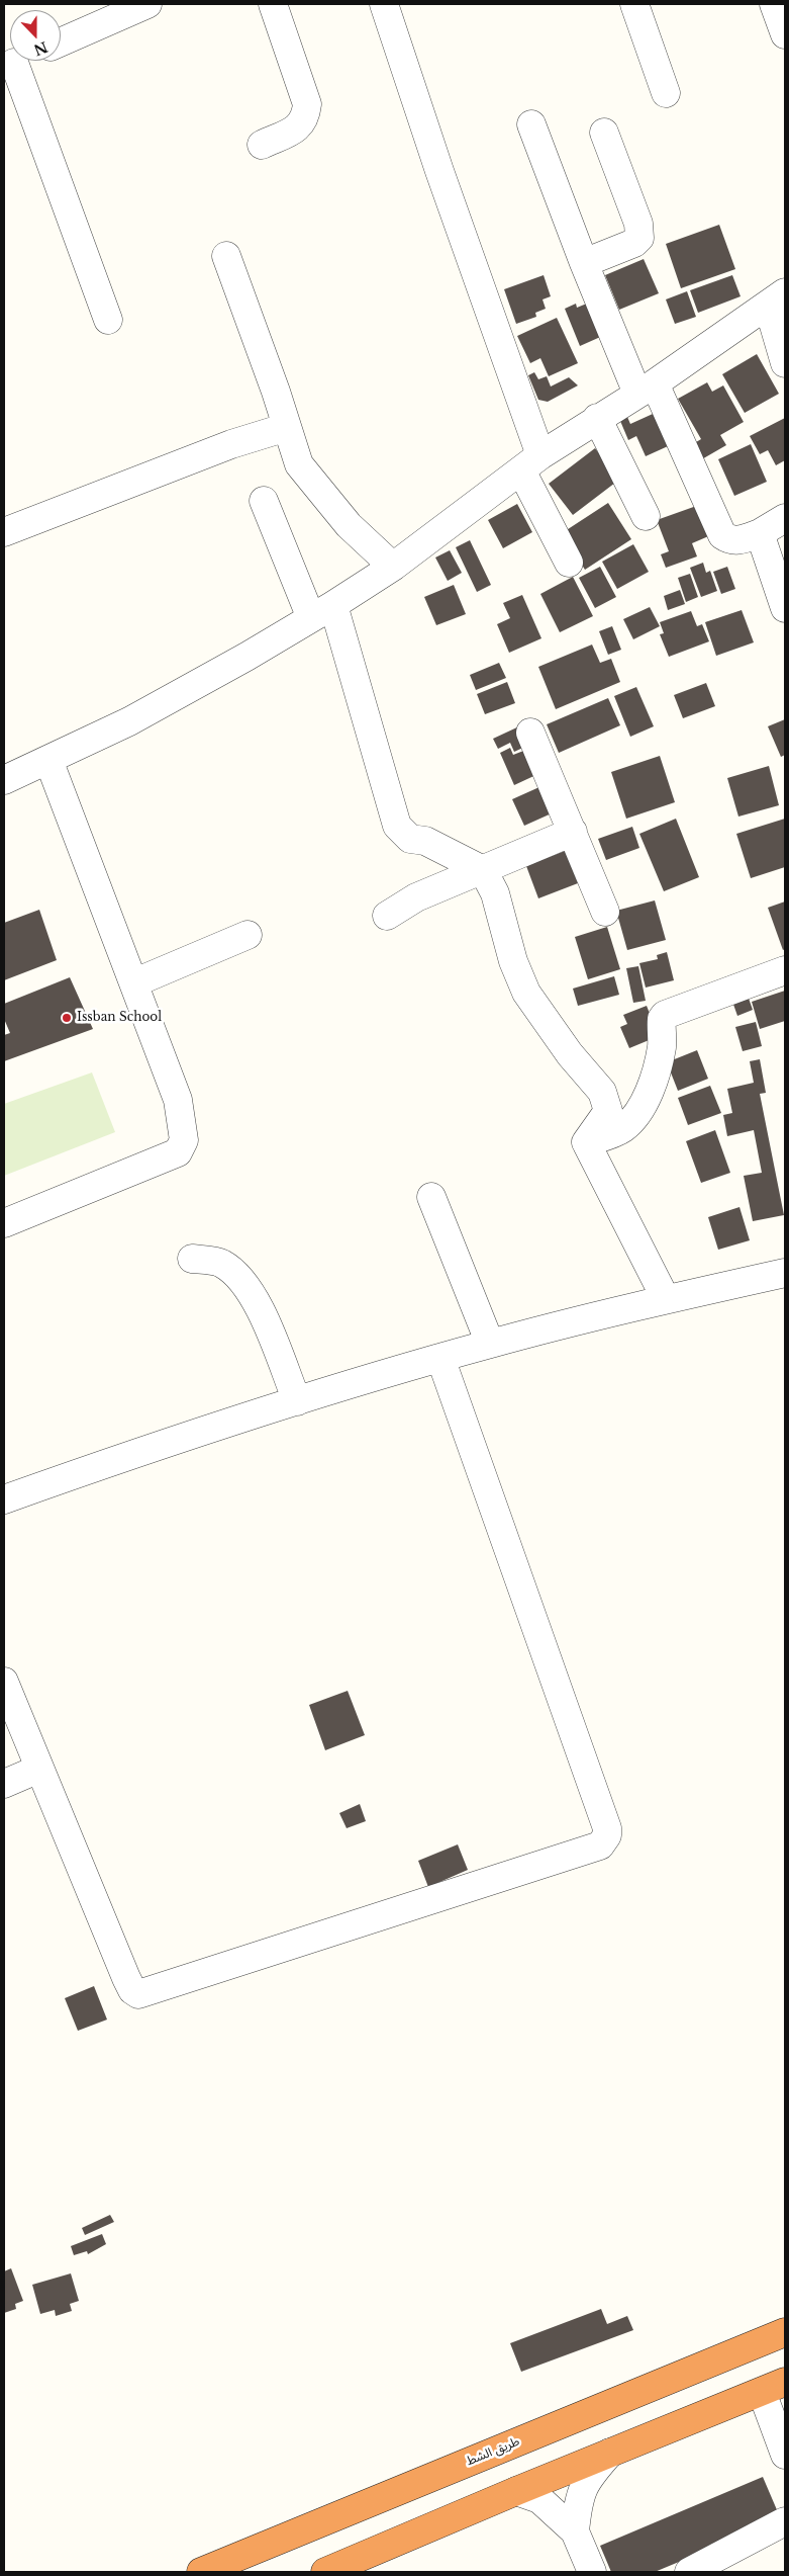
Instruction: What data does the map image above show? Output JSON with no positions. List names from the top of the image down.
{
  "streets": {
    "highway": ["طريق الشط"]
  },
  "places": ["Issban School"],
  "north": "bottom"
}
